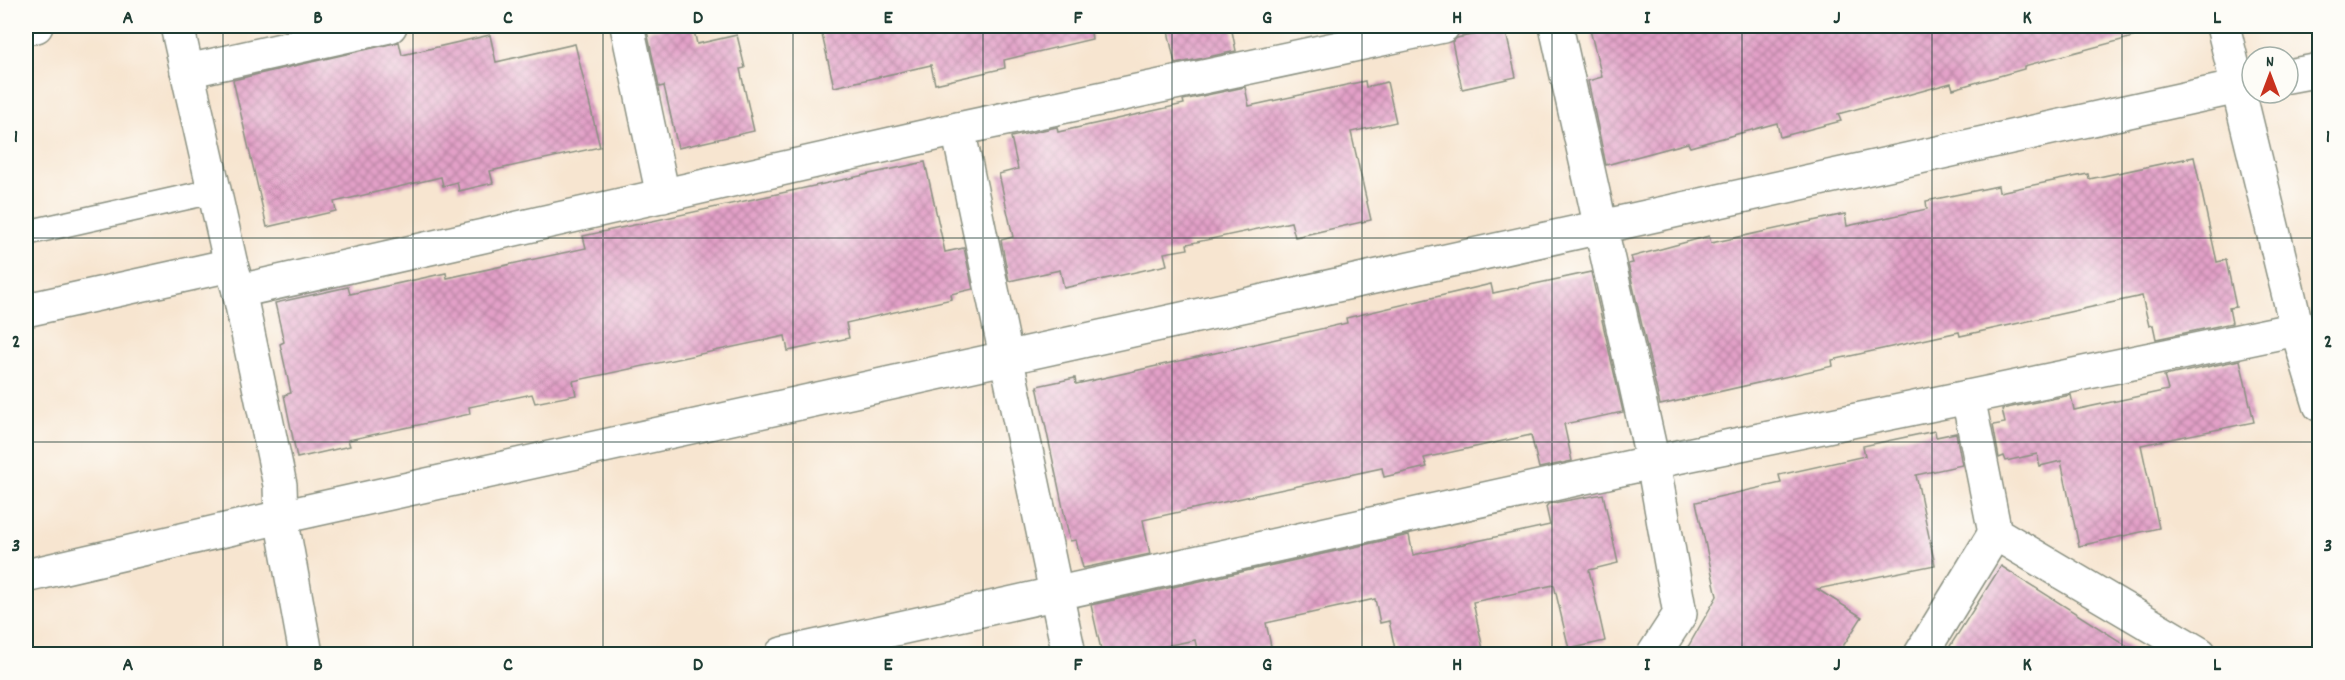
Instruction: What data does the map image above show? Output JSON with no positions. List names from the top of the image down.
{
  "north": "top",
  "grid": {
    "columns": [
      "A",
      "B",
      "C",
      "D",
      "E",
      "F",
      "G",
      "H",
      "I",
      "J",
      "K",
      "L"
    ],
    "rows": ["1", "2", "3"]
  }
}
